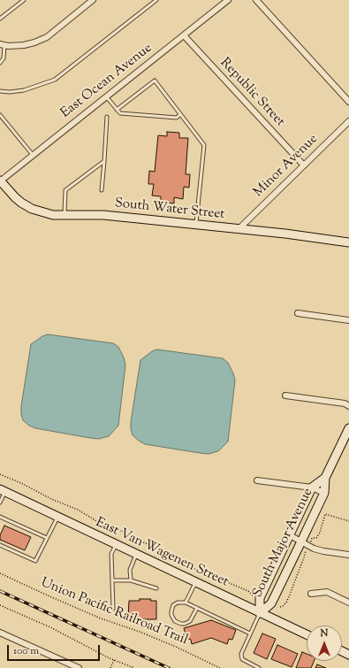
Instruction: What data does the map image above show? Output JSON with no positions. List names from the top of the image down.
{
  "streets": {
    "main road": ["South Water Street", "South Major Avenue", "East Van Wagenen Street"],
    "street": ["East Ocean Avenue", "Republic Street", "Minor Avenue"],
    "path": ["Union Pacific Railroad Trail"]
  },
  "crossings": [
    ["East Ocean Avenue", "Republic Street"],
    ["East Ocean Avenue", "South Water Street"],
    ["Republic Street", "Minor Avenue"],
    ["Minor Avenue", "South Water Street"],
    ["South Major Avenue", "East Van Wagenen Street"]
  ],
  "scale_bar": "100 m",
  "north": "top"
}
